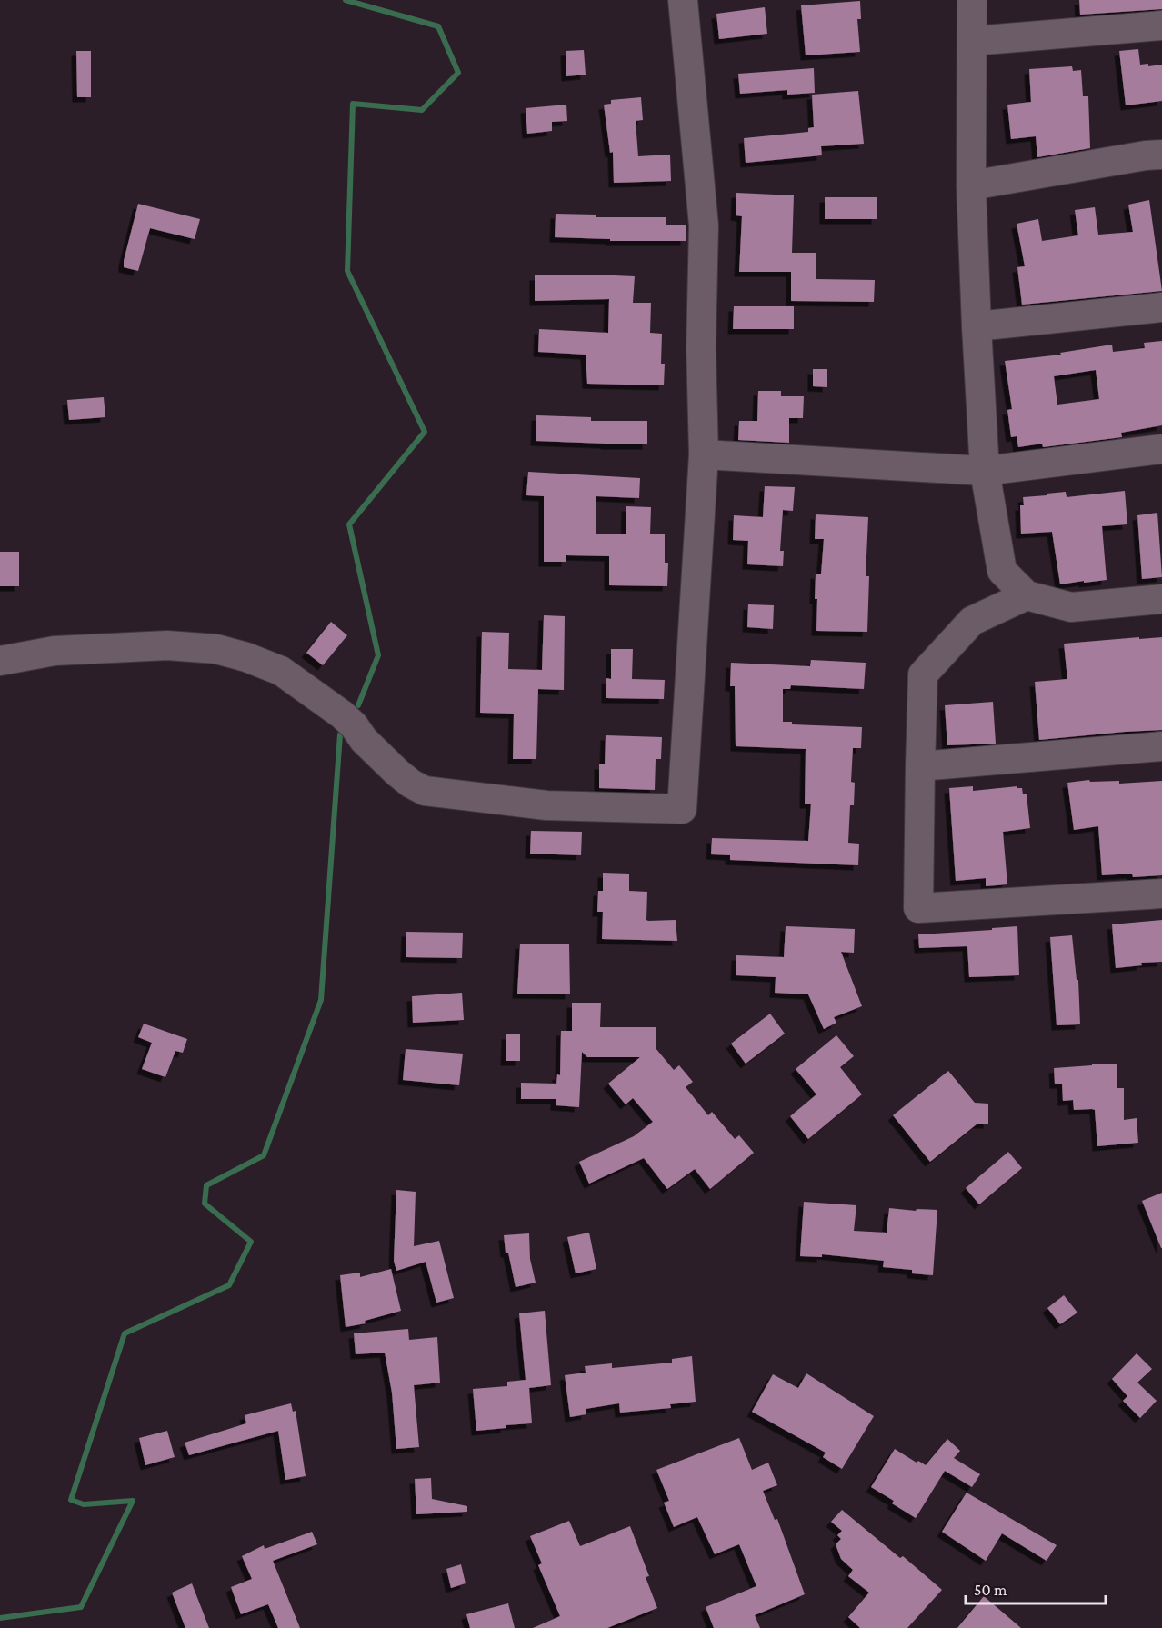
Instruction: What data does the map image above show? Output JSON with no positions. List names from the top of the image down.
{
  "scale_bar": "50 m"
}
